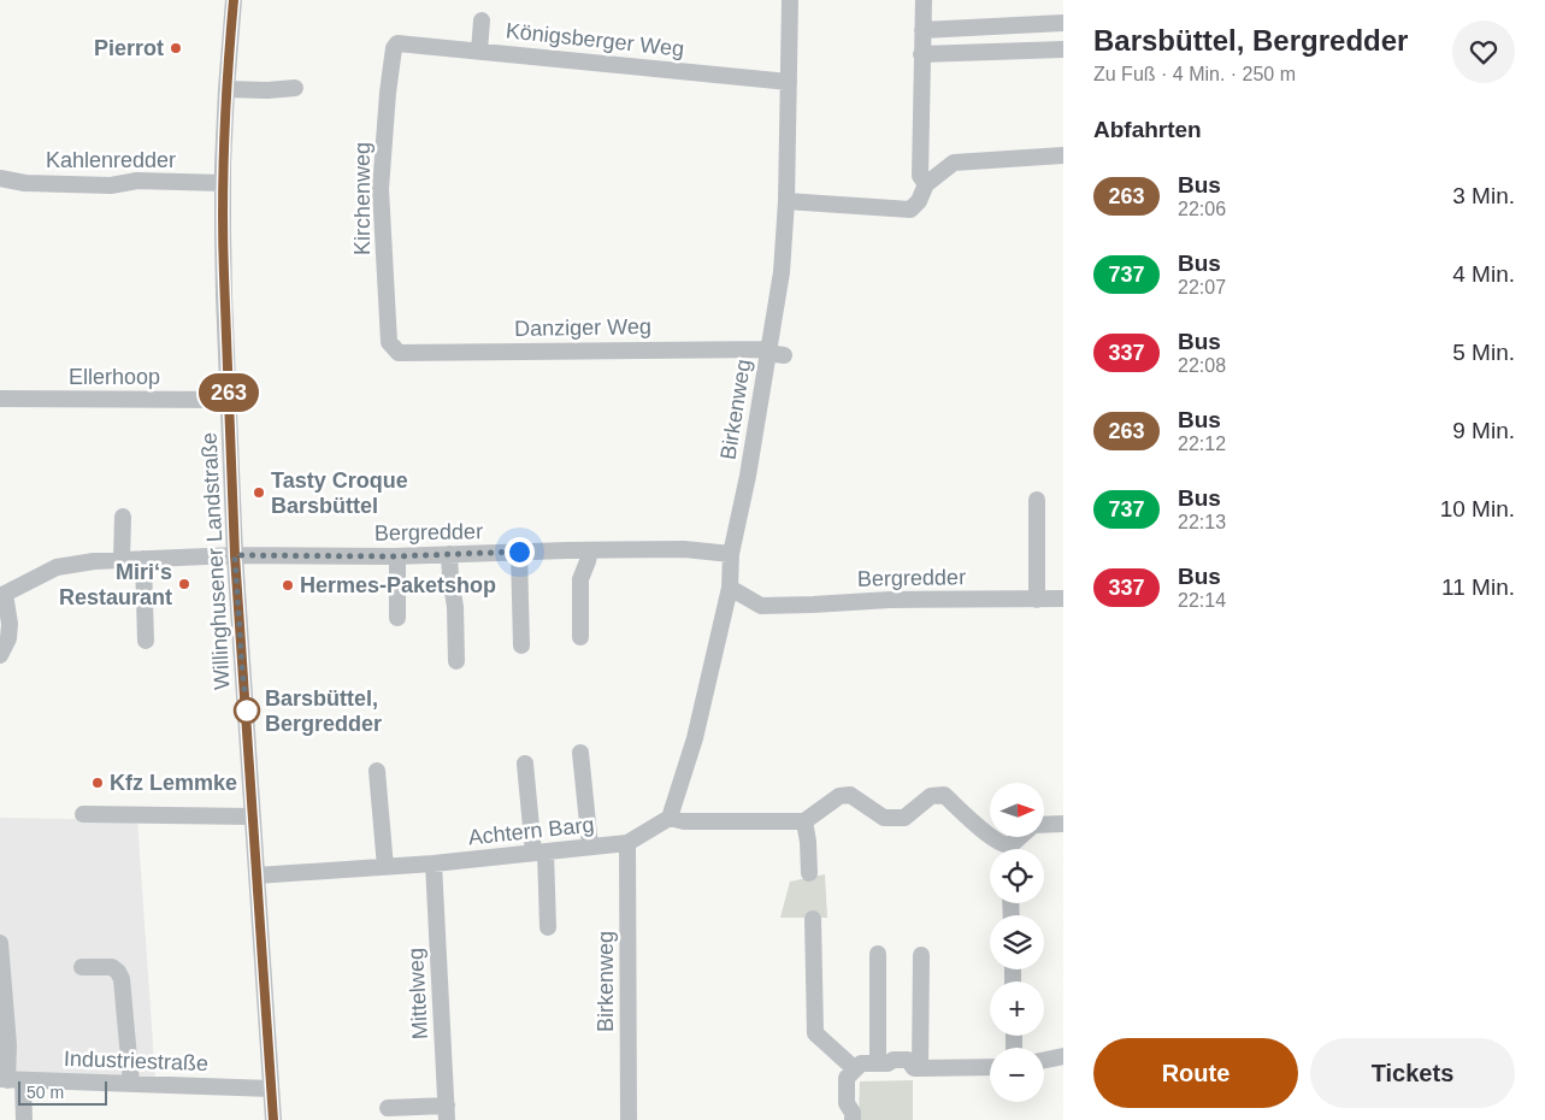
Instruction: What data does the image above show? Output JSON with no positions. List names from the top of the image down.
{
  "streets": {
    "street": [
      "Königsberger Weg",
      "Kahlenredder",
      "Kirchenweg",
      "Danziger Weg",
      "Ellerhoop",
      "Birkenweg",
      "Bergredder",
      "Willinghusener Landstraße",
      "Achtern Barg",
      "Mittelweg",
      "Industriestraße"
    ]
  },
  "crossings": [
    ["Königsberger Weg", "Kirchenweg"],
    ["Königsberger Weg", "Birkenweg"],
    ["Kahlenredder", "Willinghusener Landstraße"],
    ["Kirchenweg", "Danziger Weg"],
    ["Danziger Weg", "Birkenweg"],
    ["Ellerhoop", "Willinghusener Landstraße"],
    ["Birkenweg", "Bergredder"],
    ["Birkenweg", "Achtern Barg"],
    ["Bergredder", "Willinghusener Landstraße"],
    ["Willinghusener Landstraße", "Achtern Barg"],
    ["Willinghusener Landstraße", "Industriestraße"],
    ["Achtern Barg", "Mittelweg"]
  ],
  "places": [
    "Pierrot",
    "Tasty Croque Barsbüttel",
    "Miri‘s Restaurant",
    "Hermes-Paketshop",
    "Barsbüttel, Bergredder",
    "Kfz Lemmke"
  ],
  "lines": ["bus line 263"],
  "scale_bar": "50 m",
  "north": "right",
  "page": {
    "on_map": "263",
    "heading": [
      ["Barsbüttel, Bergredder", "Zu Fuß · 4 Min. · 250 m"],
      "Abfahrten"
    ],
    "list": [
      {
        "mark": "263",
        "name": "Bus",
        "note": "22:06",
        "value": "3 Min."
      },
      {
        "mark": "737",
        "name": "Bus",
        "note": "22:07",
        "value": "4 Min."
      },
      {
        "mark": "337",
        "name": "Bus",
        "note": "22:08",
        "value": "5 Min."
      },
      {
        "mark": "263",
        "name": "Bus",
        "note": "22:12",
        "value": "9 Min."
      },
      {
        "mark": "737",
        "name": "Bus",
        "note": "22:13",
        "value": "10 Min."
      },
      {
        "mark": "337",
        "name": "Bus",
        "note": "22:14",
        "value": "11 Min."
      }
    ],
    "map_buttons": ["+", "−"],
    "buttons": ["Route", "Tickets"],
    "scale": "50 m"
  }
}
